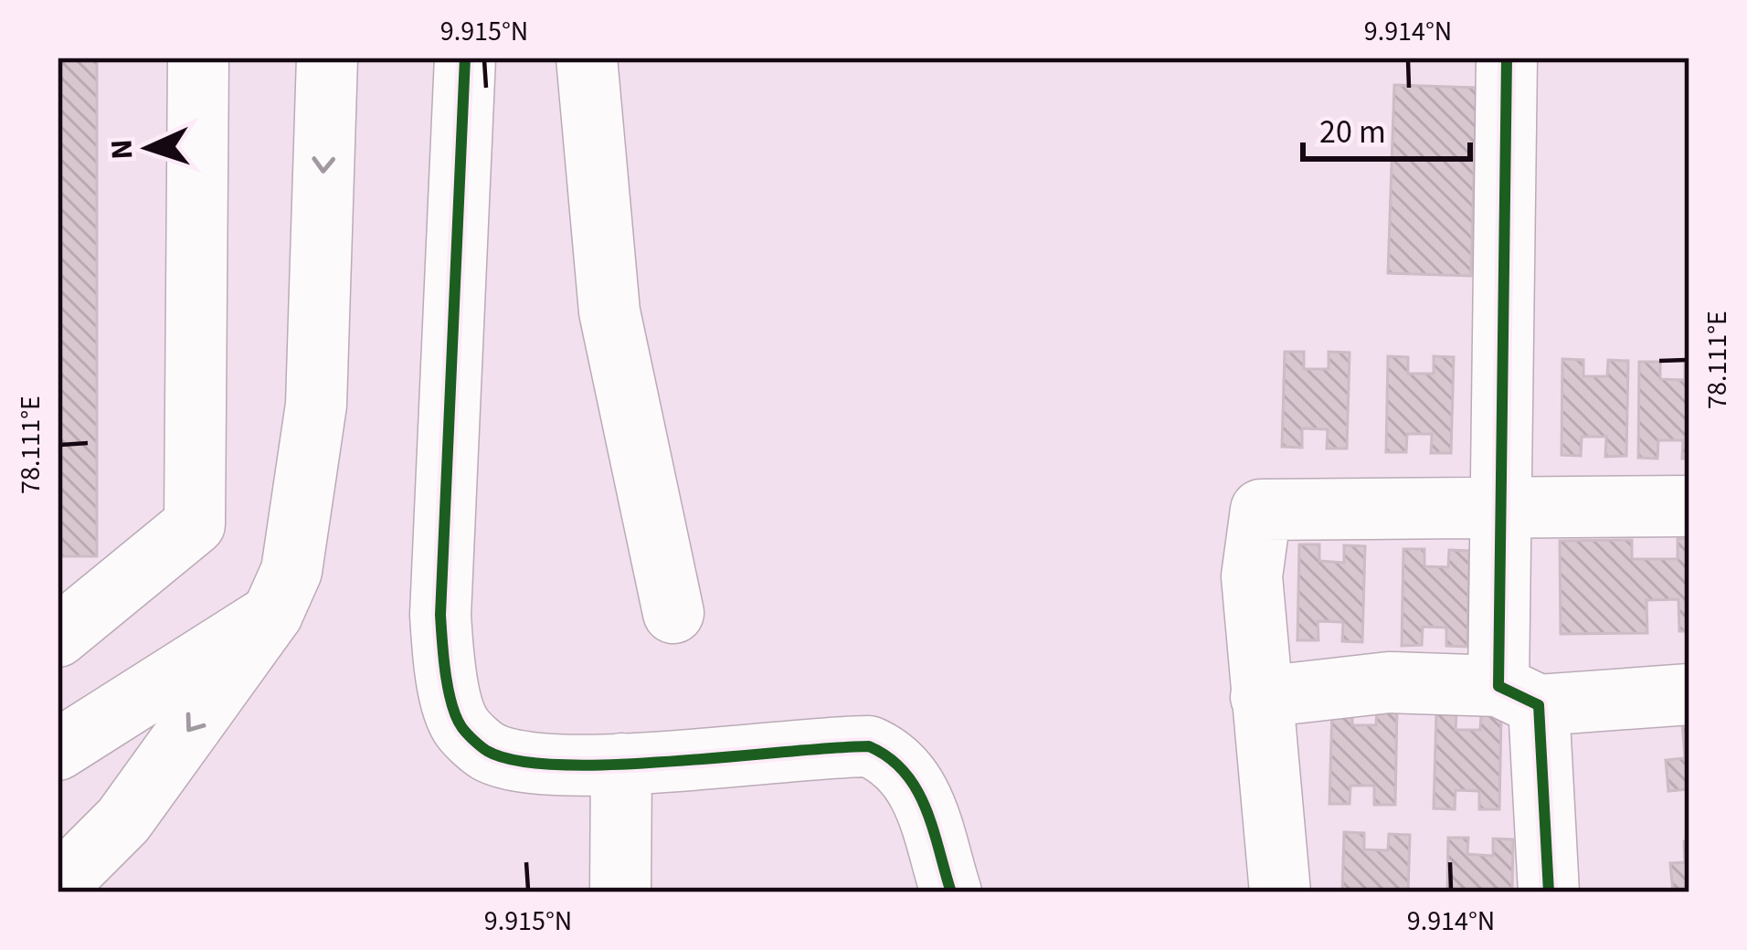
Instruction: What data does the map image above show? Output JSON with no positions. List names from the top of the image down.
{
  "scale_bar": "20 m",
  "north": "left",
  "coordinates": ["9.915°N", "9.914°N", "78.111°E"]
}
